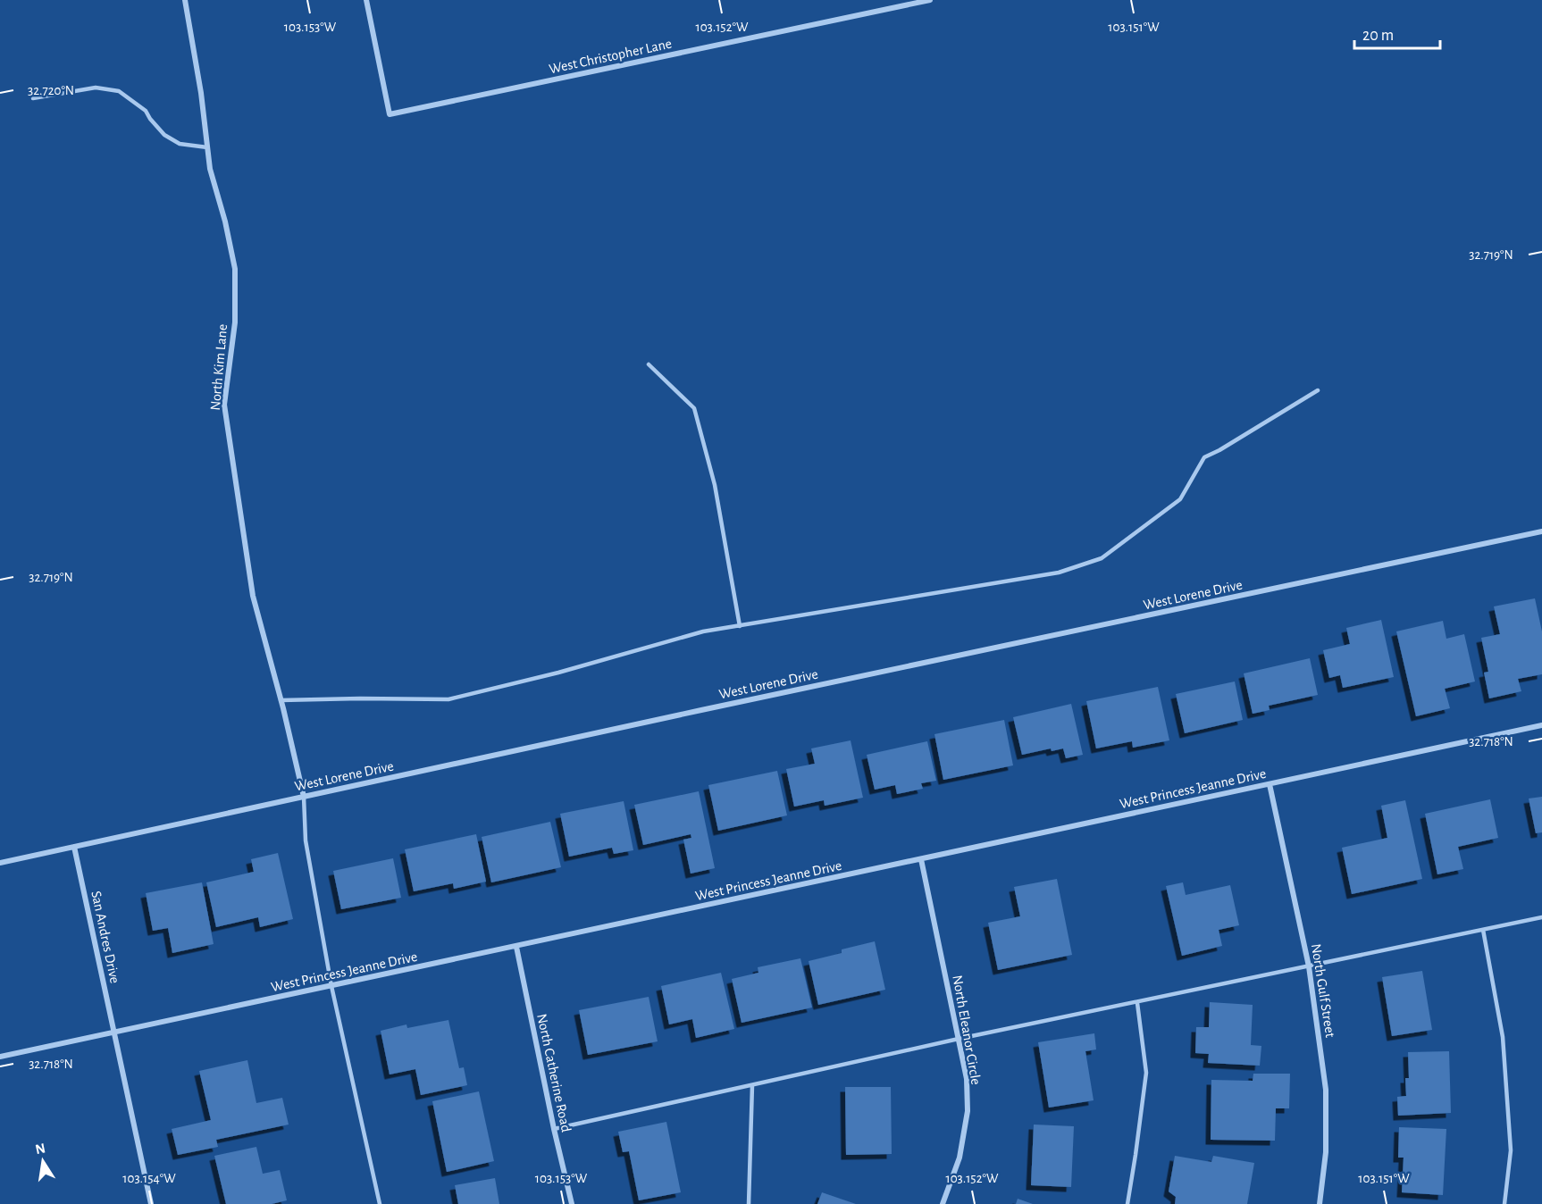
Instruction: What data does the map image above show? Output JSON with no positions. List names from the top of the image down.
{
  "streets": {
    "street": [
      "West Christopher Lane",
      "North Kim Lane",
      "West Lorene Drive",
      "West Princess Jeanne Drive",
      "San Andres Drive",
      "North Gulf Street",
      "North Eleanor Circle",
      "North Catherine Road"
    ]
  },
  "crossings": [
    ["North Kim Lane", "West Lorene Drive"],
    ["West Lorene Drive", "San Andres Drive"],
    ["West Princess Jeanne Drive", "San Andres Drive"],
    ["West Princess Jeanne Drive", "North Gulf Street"],
    ["West Princess Jeanne Drive", "North Eleanor Circle"],
    ["West Princess Jeanne Drive", "North Catherine Road"]
  ],
  "scale_bar": "20 m",
  "north": "top",
  "coordinates": [
    "103.153°W",
    "103.152°W",
    "103.151°W",
    "32.720°N",
    "32.719°N",
    "32.718°N",
    "103.154°W"
  ]
}
